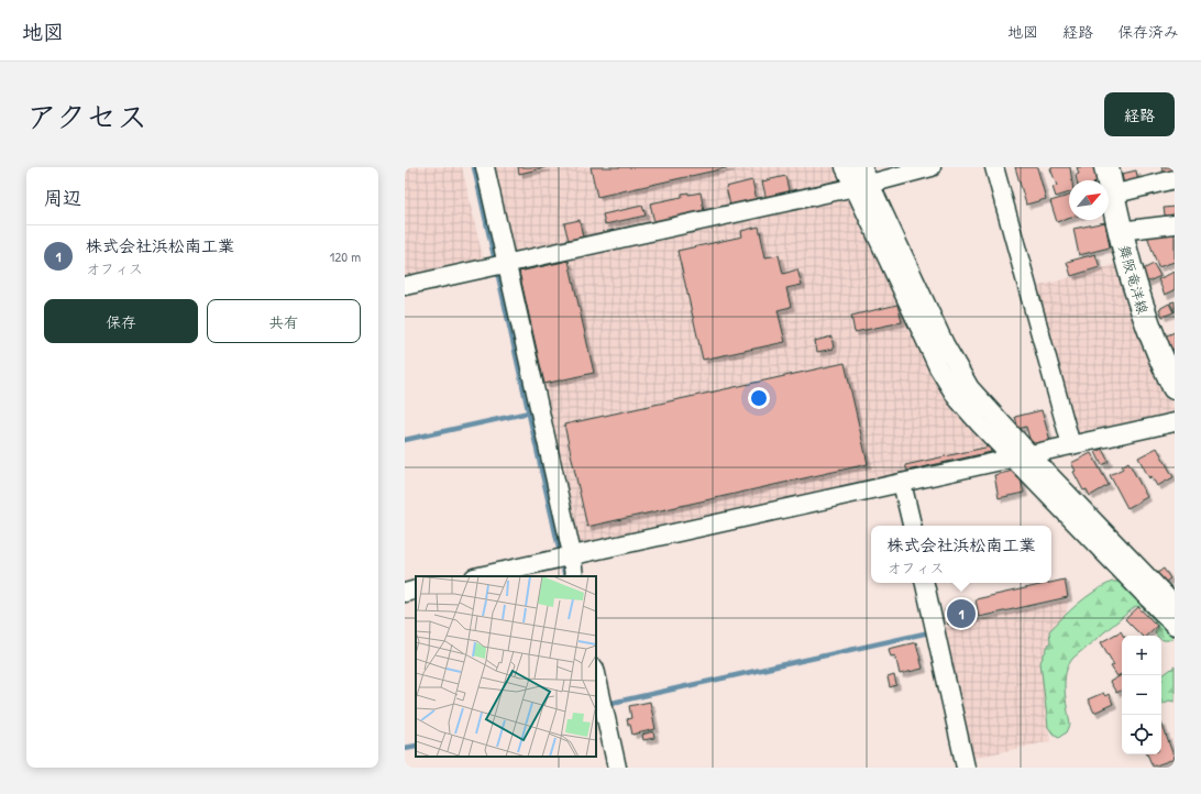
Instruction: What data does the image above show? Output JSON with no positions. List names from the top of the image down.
{
  "streets": {
    "main road": ["舞阪竜洋線"]
  },
  "north": "top right",
  "page": {
    "header": "地図",
    "nav": ["地図", "経路", "保存済み"],
    "title": "アクセス",
    "buttons": [
      "経路",
      ["保存", "共有"]
    ],
    "heading": "周辺",
    "list": [
      {
        "mark": "1",
        "name": "株式会社浜松南工業",
        "note": "オフィス",
        "value": "120 m"
      }
    ],
    "popup": ["株式会社浜松南工業", "オフィス"],
    "pins": "1",
    "map_buttons": ["+", "−"]
  }
}
